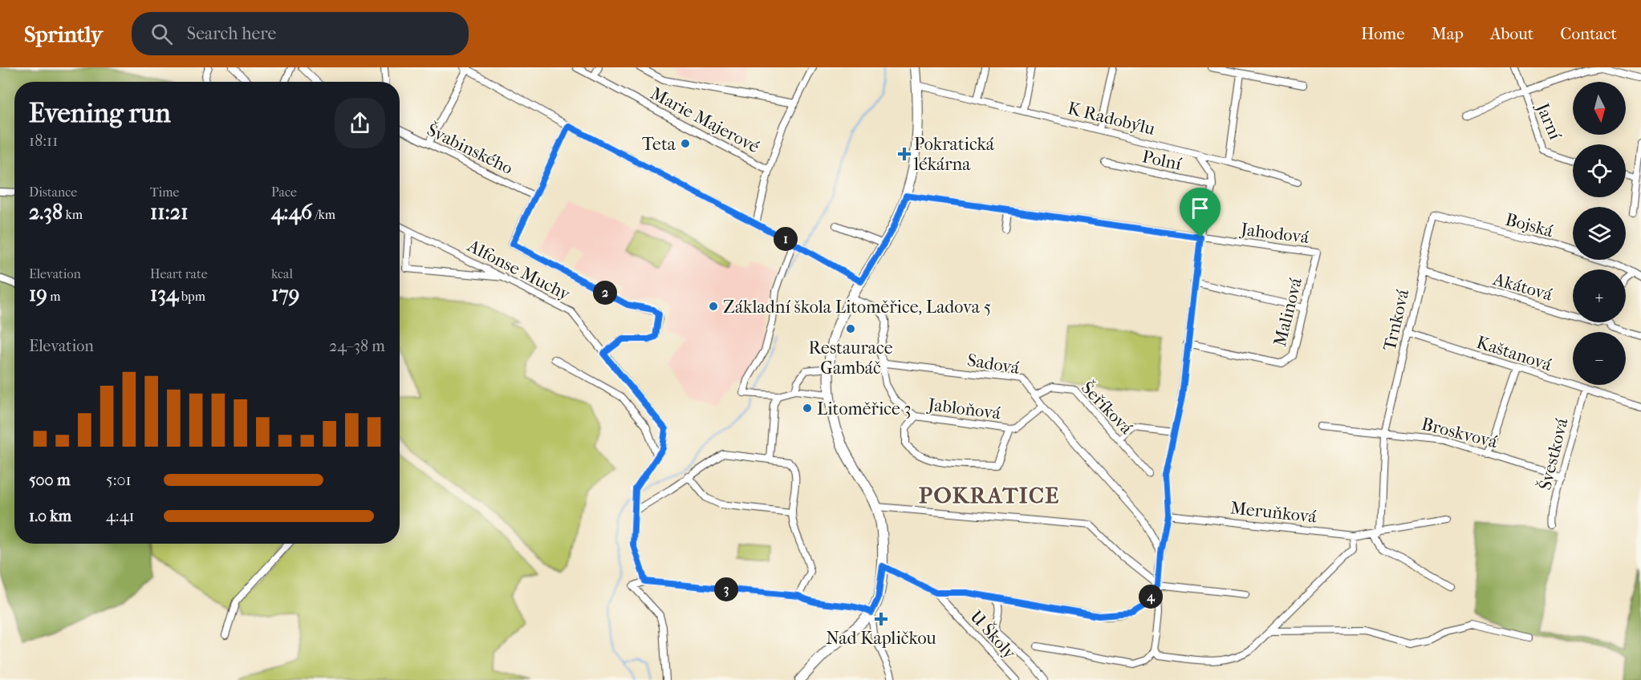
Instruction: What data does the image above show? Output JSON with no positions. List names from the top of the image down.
{
  "streets": {
    "street": [
      "K Radobýlu",
      "Marie Majerové",
      "Jarní",
      "Švabinského",
      "Polní",
      "Bojská",
      "Jahodová",
      "Alfonse Muchy",
      "Akátová",
      "Malinová",
      "Trnková",
      "Kaštanová",
      "Sadová",
      "Šeříková",
      "Jabloňová",
      "Broskvová",
      "Švestková",
      "Meruňková",
      "U Školy"
    ]
  },
  "crossings": [
    ["Bojská", "Trnková"],
    ["Jahodová", "Malinová"],
    ["Akátová", "Trnková"],
    ["Trnková", "Kaštanová"],
    ["Trnková", "Broskvová"],
    ["Trnková", "Meruňková"],
    ["Kaštanová", "Švestková"],
    ["Sadová", "Šeříková"],
    ["Sadová", "Jabloňová"],
    ["Broskvová", "Švestková"]
  ],
  "districts": ["POKRATICE"],
  "places": {
    "other": [
      "Teta",
      "Základní škola Litoměřice, Ladova 5",
      "Restaurace Gambáč",
      "Litoměřice 3"
    ],
    "health": ["Pokratická lékárna", "Nad Kapličkou"]
  },
  "north": "bottom",
  "page": {
    "header": "Sprintly",
    "search": "Search here",
    "nav": [
      "Home",
      "Map",
      "About",
      "Contact"
    ],
    "map_buttons": ["+", "−"],
    "heading": ["Evening run", "18:11"],
    "stats": [
      ["Distance", "2.38 km"],
      ["Time", "11:21"],
      ["Pace", "4:46 /km"],
      ["Elevation", "19 m"],
      ["Heart rate", "134 bpm"],
      ["kcal", "179"]
    ],
    "pins": [
      "1",
      "2",
      "3",
      "4"
    ],
    "chart": ["Elevation", "24–38 m"],
    "list": [
      {
        "name": "500 m",
        "note": "5:01"
      },
      {
        "name": "1.0 km",
        "note": "4:41"
      }
    ]
  }
}
